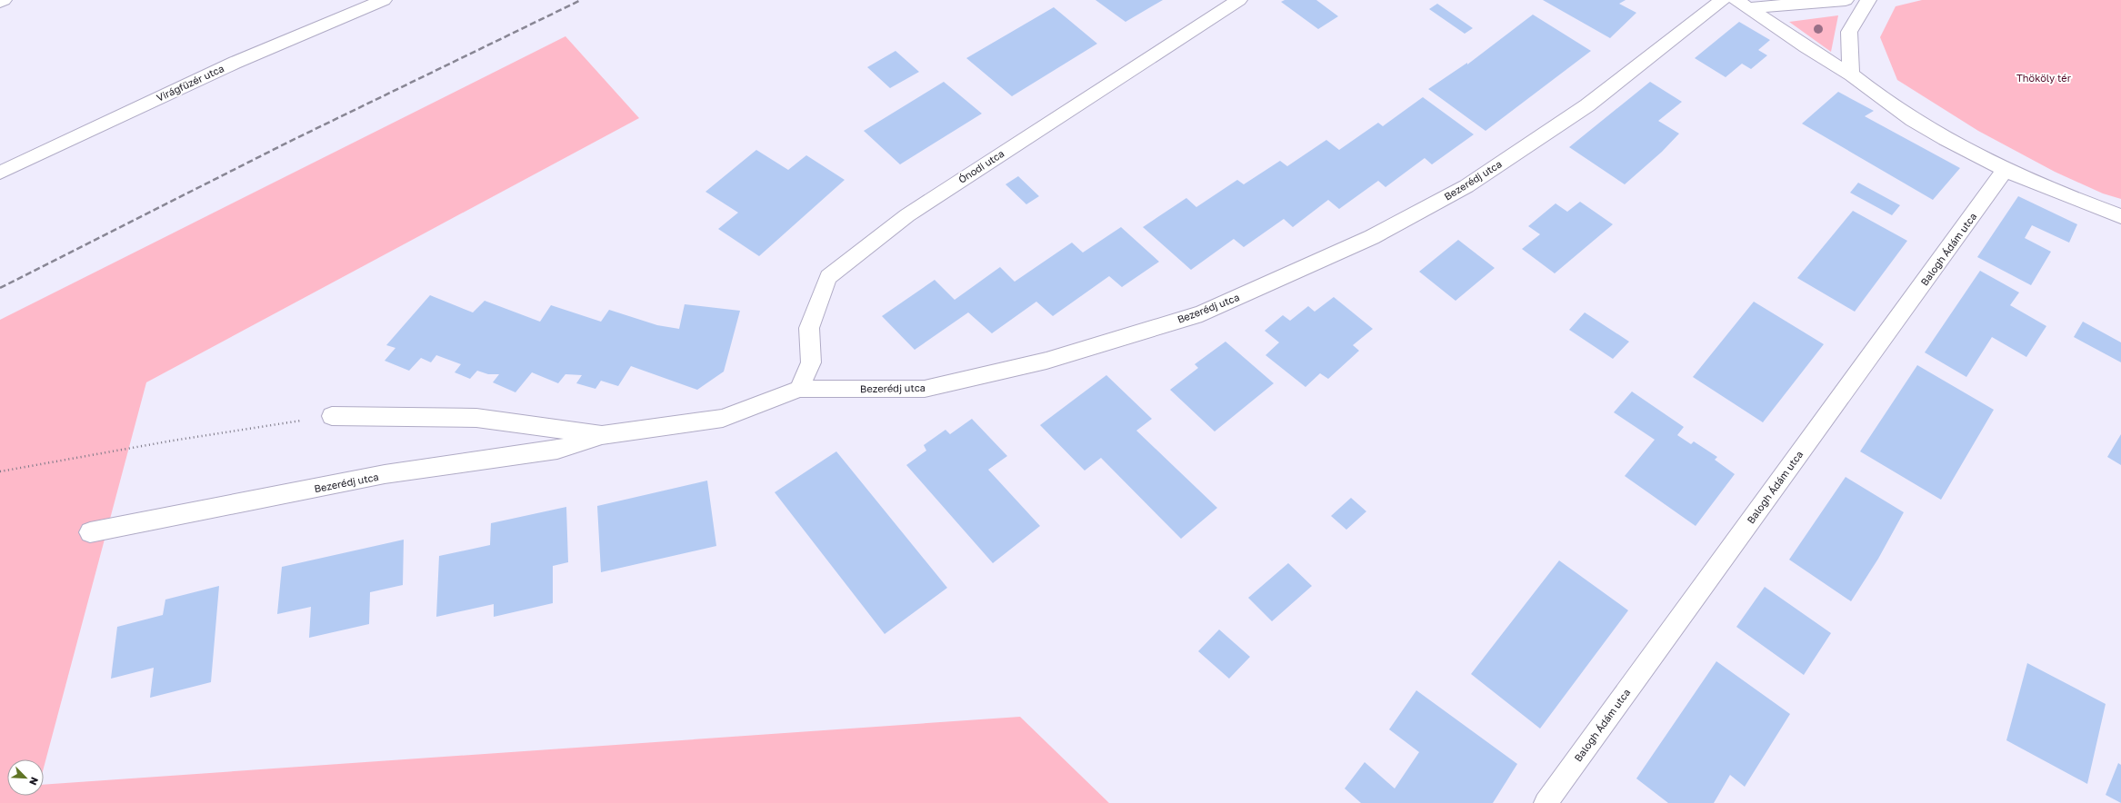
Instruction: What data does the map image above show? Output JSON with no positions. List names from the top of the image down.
{
  "streets": {
    "street": [
      "Virágfüzér utca",
      "Ónodi utca",
      "Bezerédj utca",
      "Balogh Ádám utca"
    ]
  },
  "crossings": [
    ["Ónodi utca", "Bezerédj utca"]
  ],
  "parks": ["Thököly tér"],
  "north": "bottom right"
}
